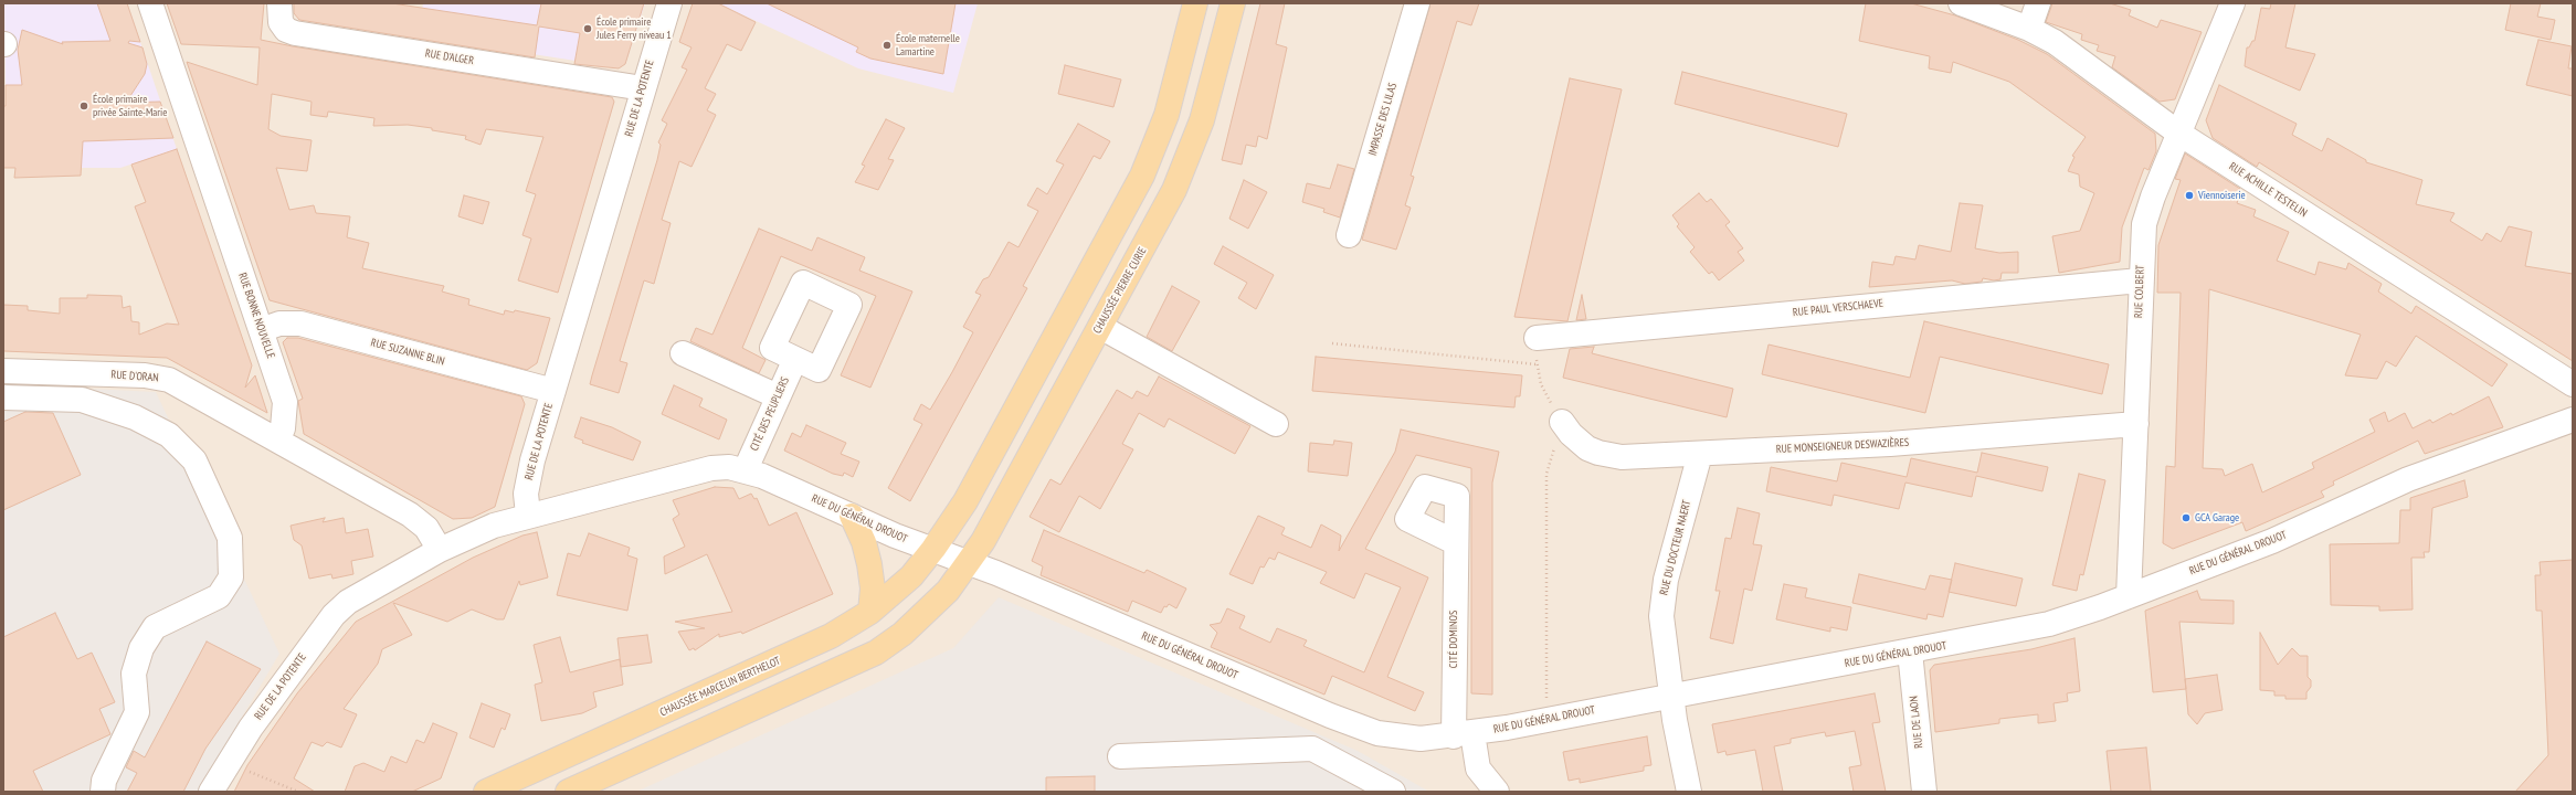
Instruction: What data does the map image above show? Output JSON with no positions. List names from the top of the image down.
{
  "streets": {
    "main road": ["CHAUSSÉE PIERRE CURIE", "CHAUSSÉE MARCELIN BERTHELOT"],
    "street": [
      "RUE D'ALGER",
      "RUE DE LA POTENTE",
      "IMPASSE DES LILAS",
      "RUE ACHILLE TESTELIN",
      "RUE COLBERT",
      "RUE PAUL VERSCHAEVE",
      "RUE BONNE NOUVELLE",
      "RUE SUZANNE BLIN",
      "RUE D'ORAN",
      "CITÉ DES PEUPLIERS",
      "RUE MONSEIGNEUR DESWAZIÈRES",
      "RUE DU GÉNÉRAL DROUOT",
      "RUE DU DOCTEUR NAERT",
      "CITÉ DOMINOS",
      "RUE DE LAON"
    ]
  },
  "crossings": [
    ["RUE D'ALGER", "RUE DE LA POTENTE"],
    ["RUE DE LA POTENTE", "RUE SUZANNE BLIN"],
    ["RUE DE LA POTENTE", "RUE DU GÉNÉRAL DROUOT"],
    ["RUE ACHILLE TESTELIN", "RUE COLBERT"],
    ["CHAUSSÉE PIERRE CURIE", "RUE DU GÉNÉRAL DROUOT"],
    ["RUE COLBERT", "RUE PAUL VERSCHAEVE"],
    ["RUE COLBERT", "RUE MONSEIGNEUR DESWAZIÈRES"],
    ["RUE COLBERT", "RUE DU GÉNÉRAL DROUOT"],
    ["RUE BONNE NOUVELLE", "RUE SUZANNE BLIN"],
    ["RUE BONNE NOUVELLE", "RUE D'ORAN"],
    ["CITÉ DES PEUPLIERS", "RUE DU GÉNÉRAL DROUOT"],
    ["RUE MONSEIGNEUR DESWAZIÈRES", "RUE DU DOCTEUR NAERT"],
    ["RUE DU GÉNÉRAL DROUOT", "RUE DU DOCTEUR NAERT"],
    ["RUE DU GÉNÉRAL DROUOT", "CITÉ DOMINOS"],
    ["RUE DU GÉNÉRAL DROUOT", "CHAUSSÉE MARCELIN BERTHELOT"],
    ["RUE DU GÉNÉRAL DROUOT", "RUE DE LAON"]
  ],
  "places": [
    "École primaire Jules Ferry niveau 1",
    "École maternelle Lamartine",
    "École primaire privée Sainte-Marie",
    "Viennoiserie",
    "GCA Garage"
  ]
}
